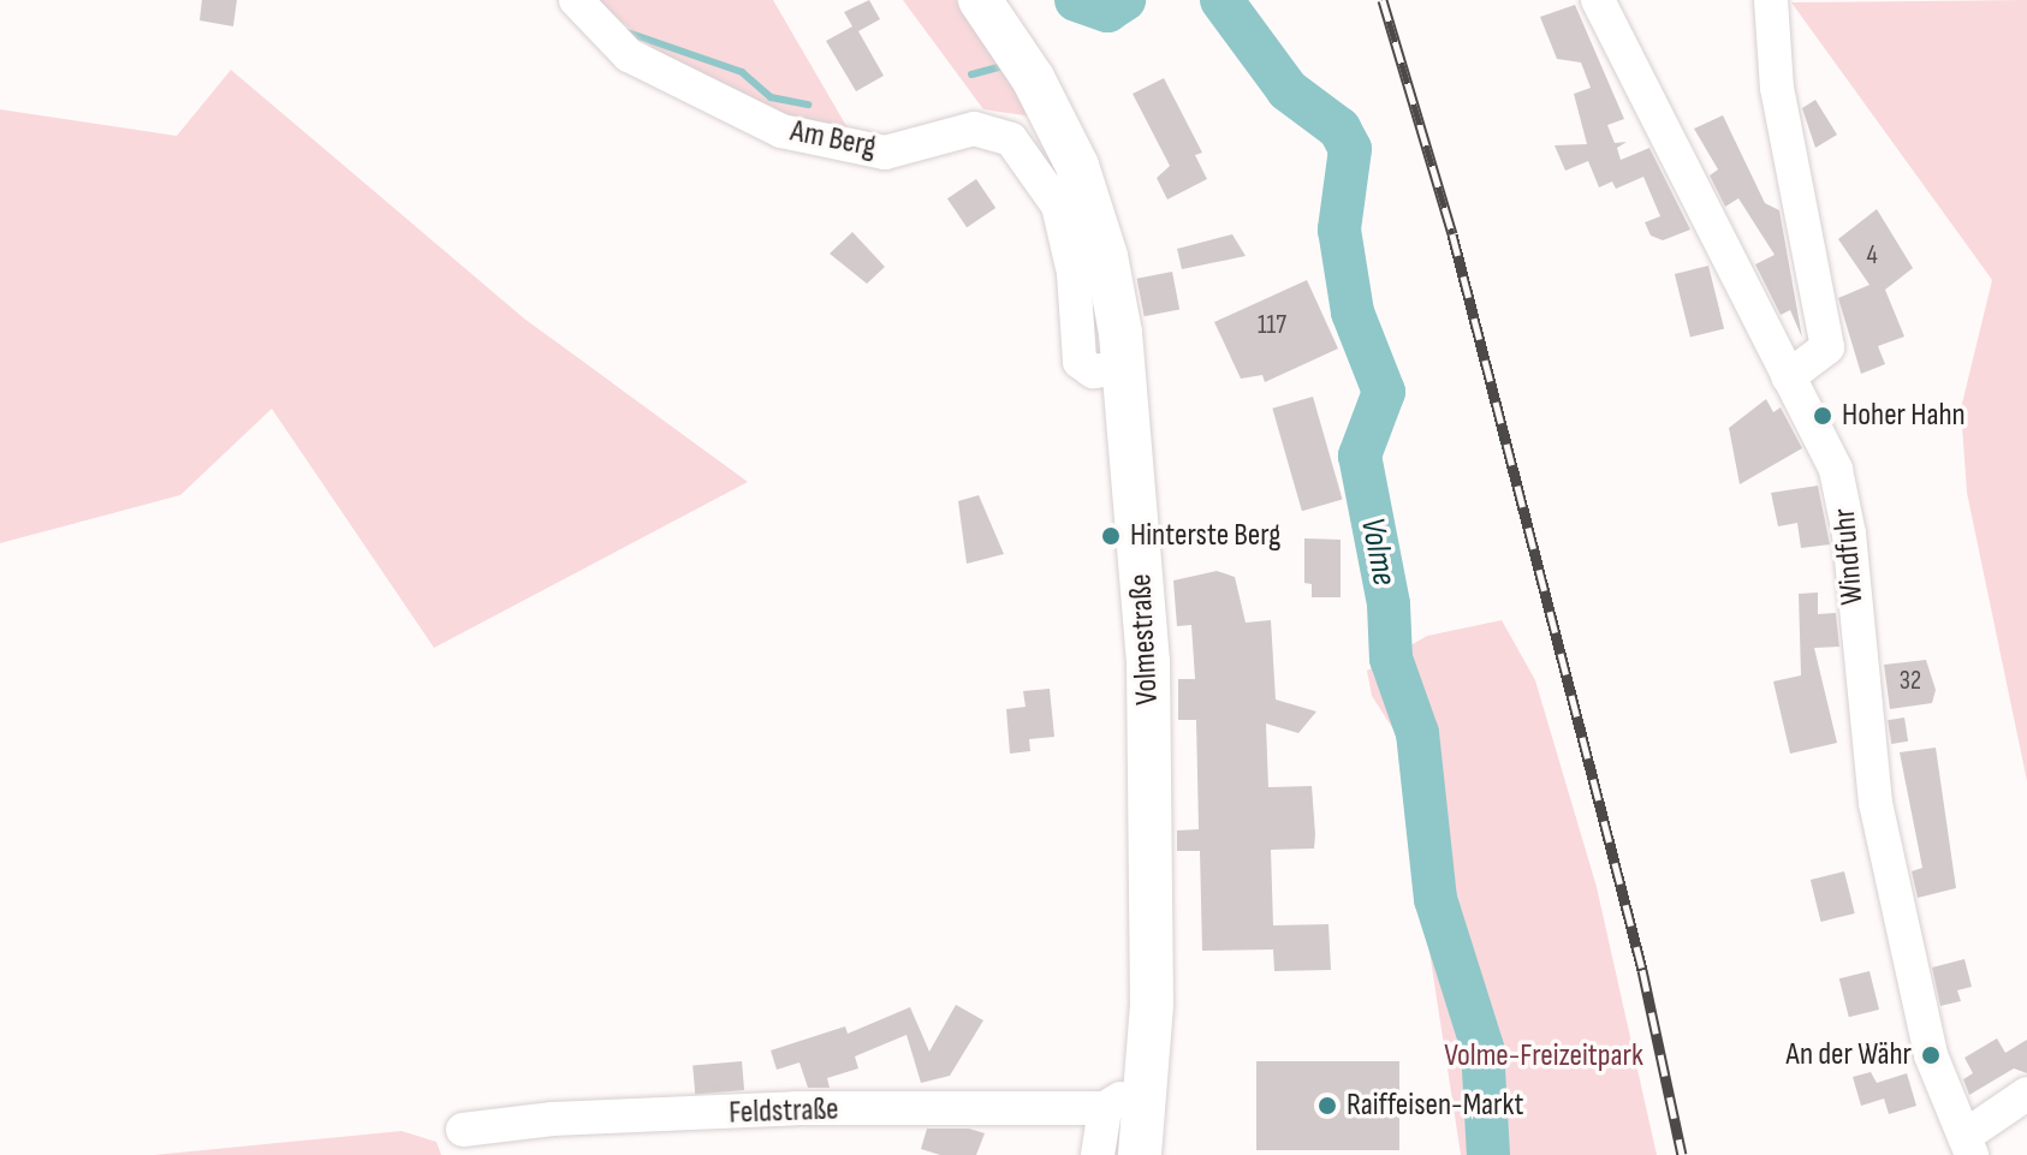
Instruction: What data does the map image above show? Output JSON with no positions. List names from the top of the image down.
{
  "streets": {
    "main road": ["Volmestraße"],
    "street": ["Am Berg", "Windfuhr", "Feldstraße"]
  },
  "crossings": [
    ["Am Berg", "Volmestraße"]
  ],
  "water": ["Volme"],
  "parks": ["Volme-Freizeitpark"],
  "places": [
    "Hoher Hahn",
    "Hinterste Berg",
    "An der Währ",
    "Raiffeisen-Markt"
  ],
  "house_numbers": ["4", "117", "32"]
}
